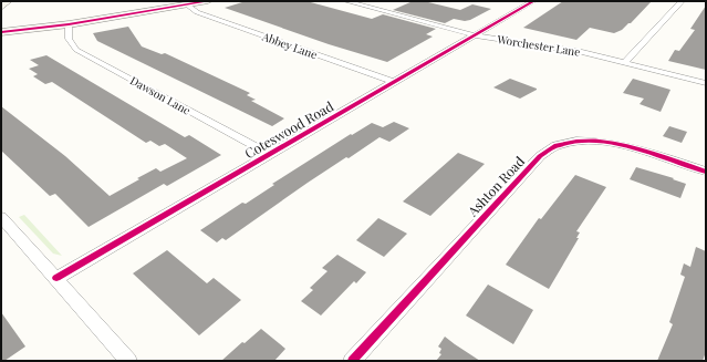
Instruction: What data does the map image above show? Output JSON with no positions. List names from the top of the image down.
{
  "streets": {
    "street": [
      "Abbey Lane",
      "Worchester Lane",
      "Dawson Lane",
      "Coteswood Road",
      "Ashton Road"
    ]
  },
  "crossings": [
    ["Abbey Lane", "Coteswood Road"],
    ["Worchester Lane", "Coteswood Road"],
    ["Dawson Lane", "Coteswood Road"]
  ]
}
